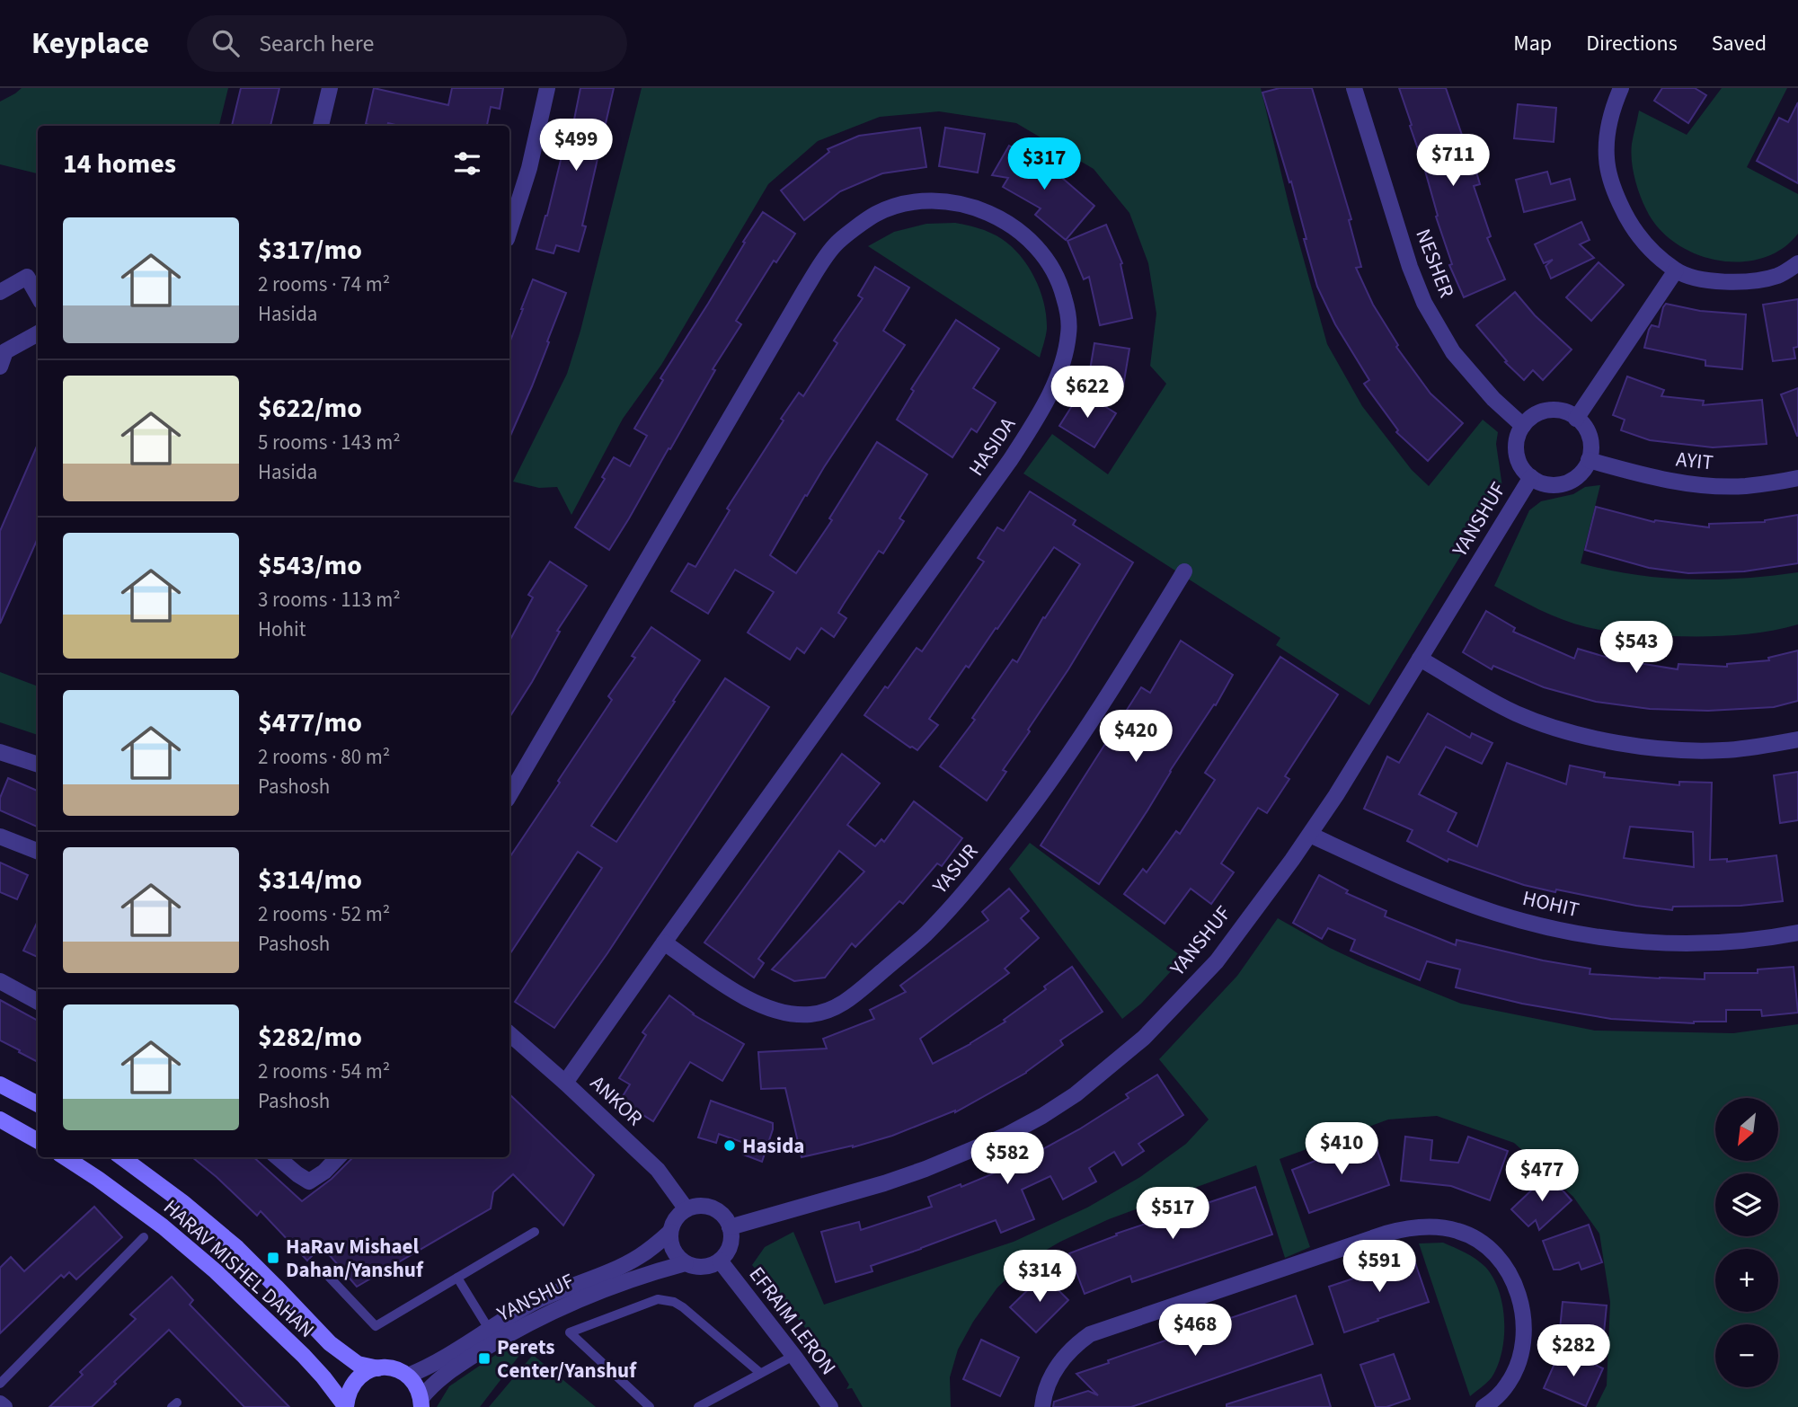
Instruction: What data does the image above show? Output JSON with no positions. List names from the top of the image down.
{
  "streets": {
    "street": [
      "NESHER",
      "HASIDA",
      "AYIT",
      "YANSHUF",
      "YASUR",
      "HOHIT",
      "ANKOR",
      "HARAV MISHEL DAHAN",
      "EFRAIM LERON"
    ]
  },
  "crossings": [
    ["NESHER", "AYIT"],
    ["NESHER", "YANSHUF"],
    ["HASIDA", "YASUR"],
    ["HASIDA", "ANKOR"],
    ["AYIT", "YANSHUF"],
    ["YANSHUF", "HOHIT"],
    ["YANSHUF", "ANKOR"],
    ["YANSHUF", "HARAV MISHEL DAHAN"],
    ["YANSHUF", "EFRAIM LERON"],
    ["ANKOR", "EFRAIM LERON"]
  ],
  "places": {
    "other": ["Hasida"],
    "transit": ["HaRav Mishael Dahan/Yanshuf", "Perets Center/Yanshuf"]
  },
  "north": "bottom left",
  "page": {
    "header": "Keyplace",
    "search": "Search here",
    "nav": ["Map", "Directions", "Saved"],
    "price": [
      "$499",
      "$711",
      "$317",
      "$622",
      "$543",
      "$420",
      "$410",
      "$582",
      "$477",
      "$517",
      "$591",
      "$314",
      "$468",
      "$282"
    ],
    "heading": "14 homes",
    "list": [
      {
        "name": "$317/mo",
        "note": "2 rooms · 74 m² · Hasida"
      },
      {
        "name": "$622/mo",
        "note": "5 rooms · 143 m² · Hasida"
      },
      {
        "name": "$543/mo",
        "note": "3 rooms · 113 m² · Hohit"
      },
      {
        "name": "$477/mo",
        "note": "2 rooms · 80 m² · Pashosh"
      },
      {
        "name": "$314/mo",
        "note": "2 rooms · 52 m² · Pashosh"
      },
      {
        "name": "$282/mo",
        "note": "2 rooms · 54 m² · Pashosh"
      }
    ],
    "map_buttons": ["+", "−"]
  }
}
